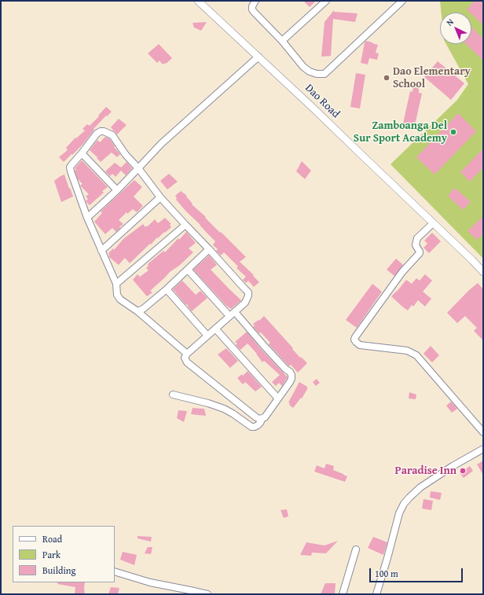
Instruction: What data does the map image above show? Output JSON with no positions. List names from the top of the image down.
{
  "streets": {
    "street": ["Dao Road"]
  },
  "places": ["Dao Elementary School", "Zamboanga Del Sur Sport Academy", "Paradise Inn"],
  "legend": ["Road", "Park", "Building"],
  "scale_bar": "100 m",
  "north": "top left"
}
